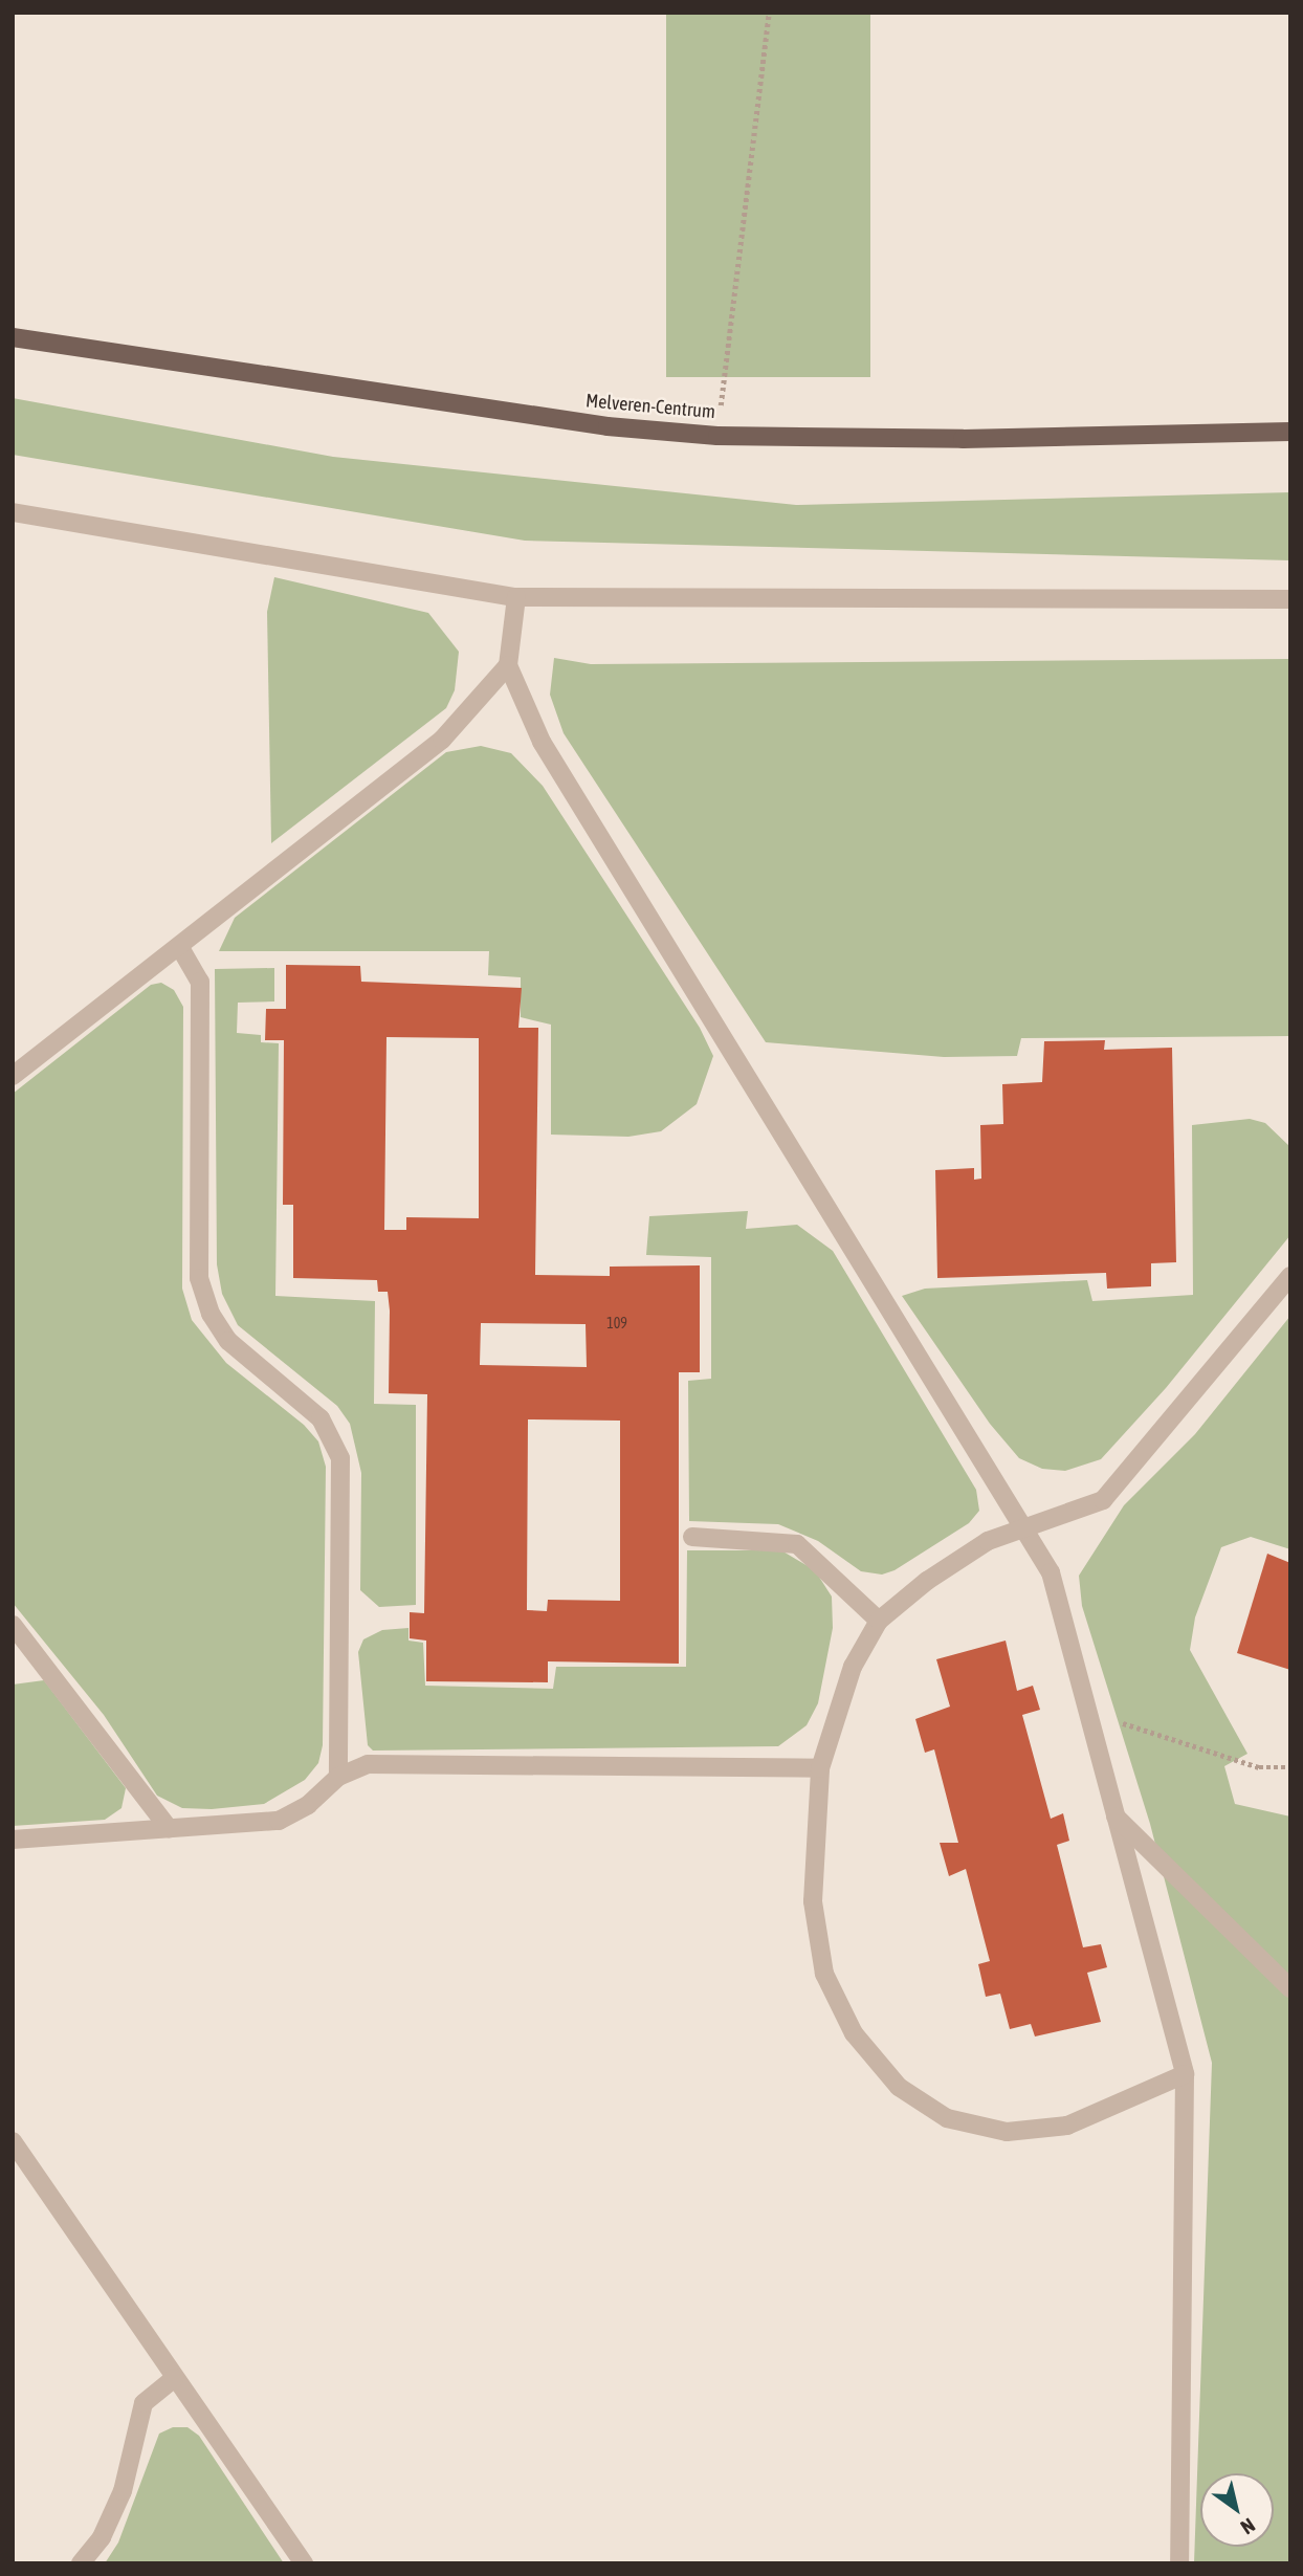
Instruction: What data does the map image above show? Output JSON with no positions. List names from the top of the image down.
{
  "streets": {
    "main road": ["Melveren-Centrum"]
  },
  "house_numbers": ["109"],
  "north": "bottom right"
}
